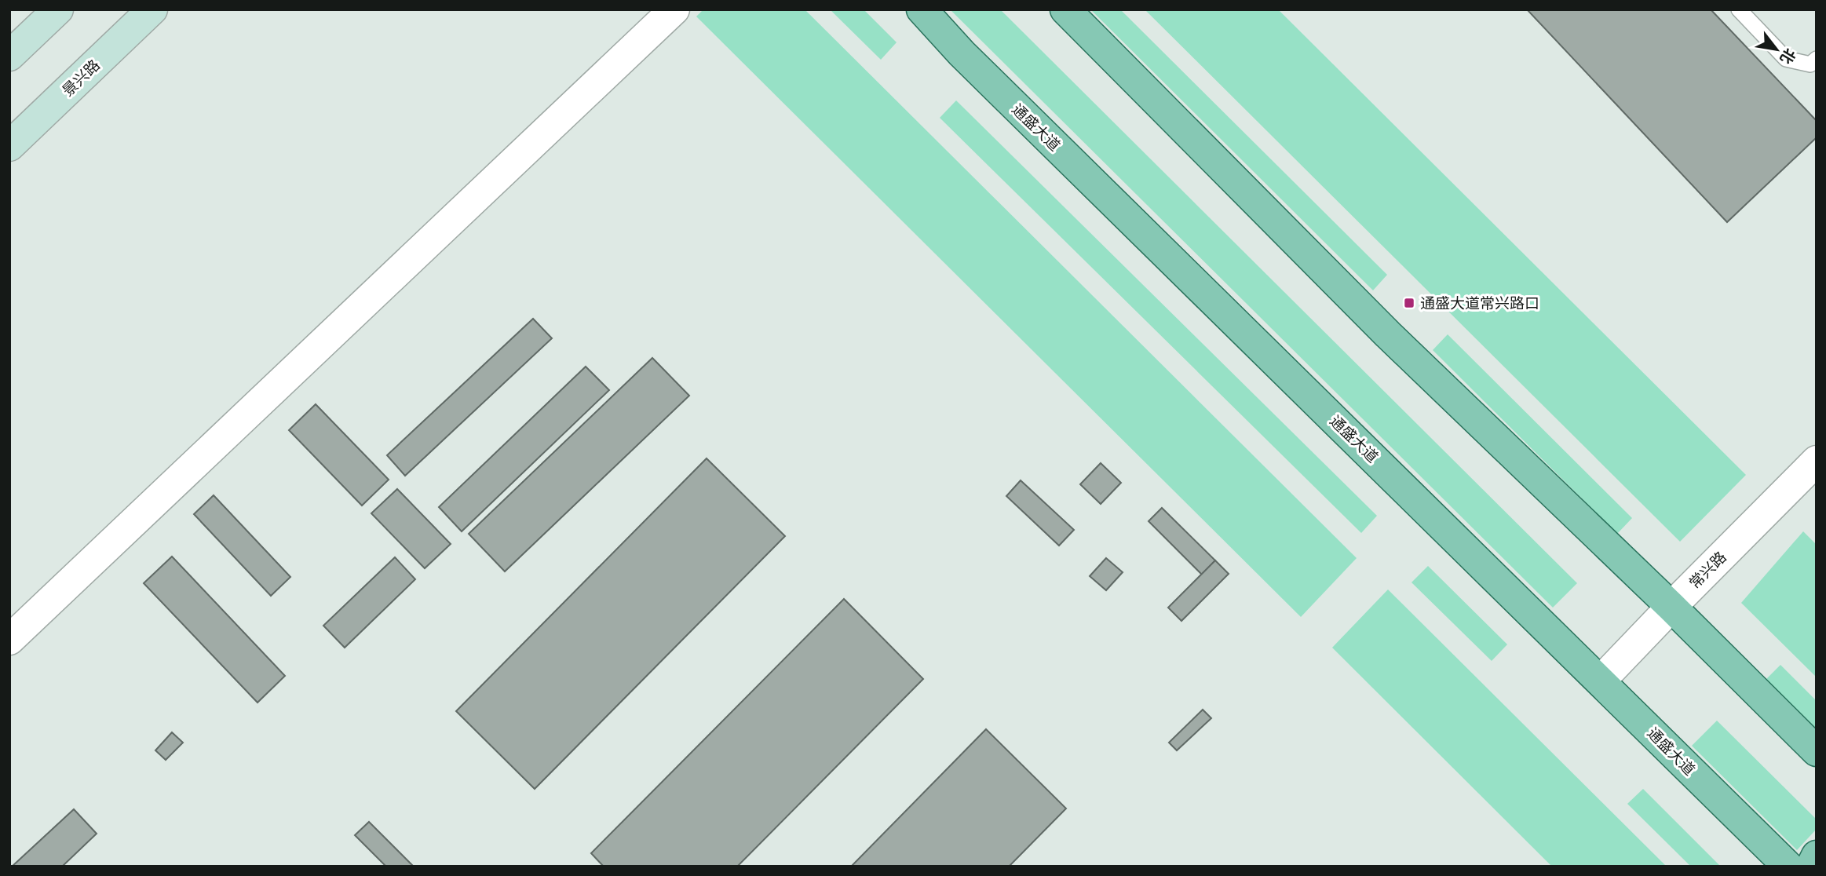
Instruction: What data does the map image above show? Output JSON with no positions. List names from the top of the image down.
{
  "streets": {
    "main road": ["景兴路", "通盛大道"],
    "street": ["常兴路"]
  },
  "crossings": [
    ["通盛大道", "常兴路"]
  ],
  "places": {
    "transit": ["通盛大道常兴路口"]
  },
  "north": "bottom right"
}
